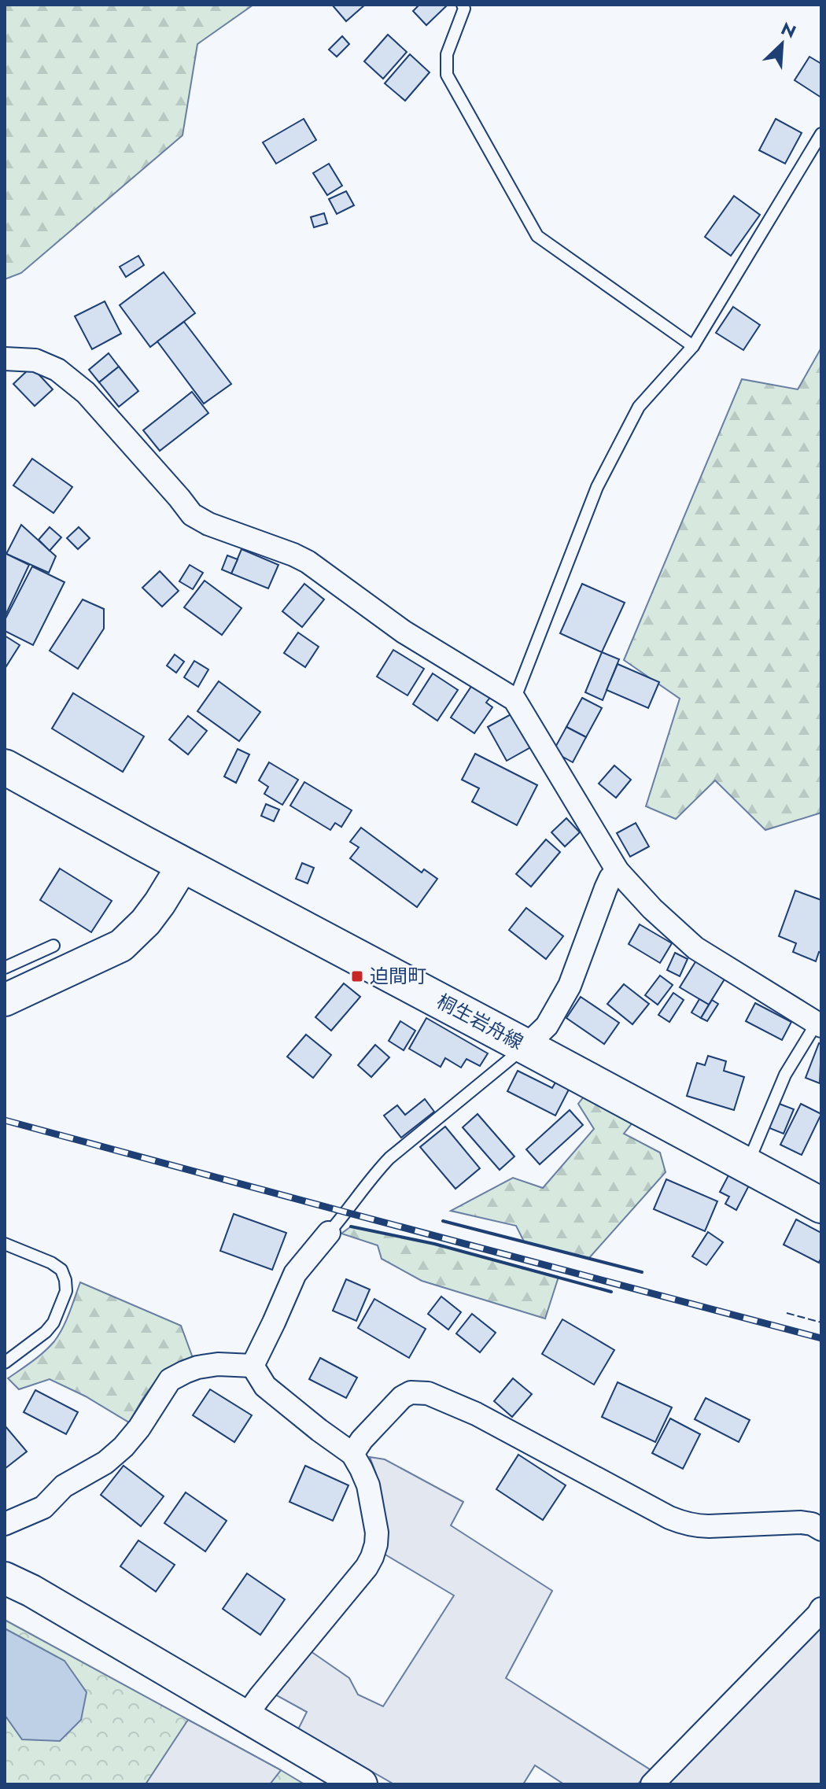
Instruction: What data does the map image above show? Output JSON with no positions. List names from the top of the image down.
{
  "streets": {
    "main road": ["桐生岩舟線"]
  },
  "places": {
    "transit": ["迫間町"]
  },
  "north": "top right"
}
